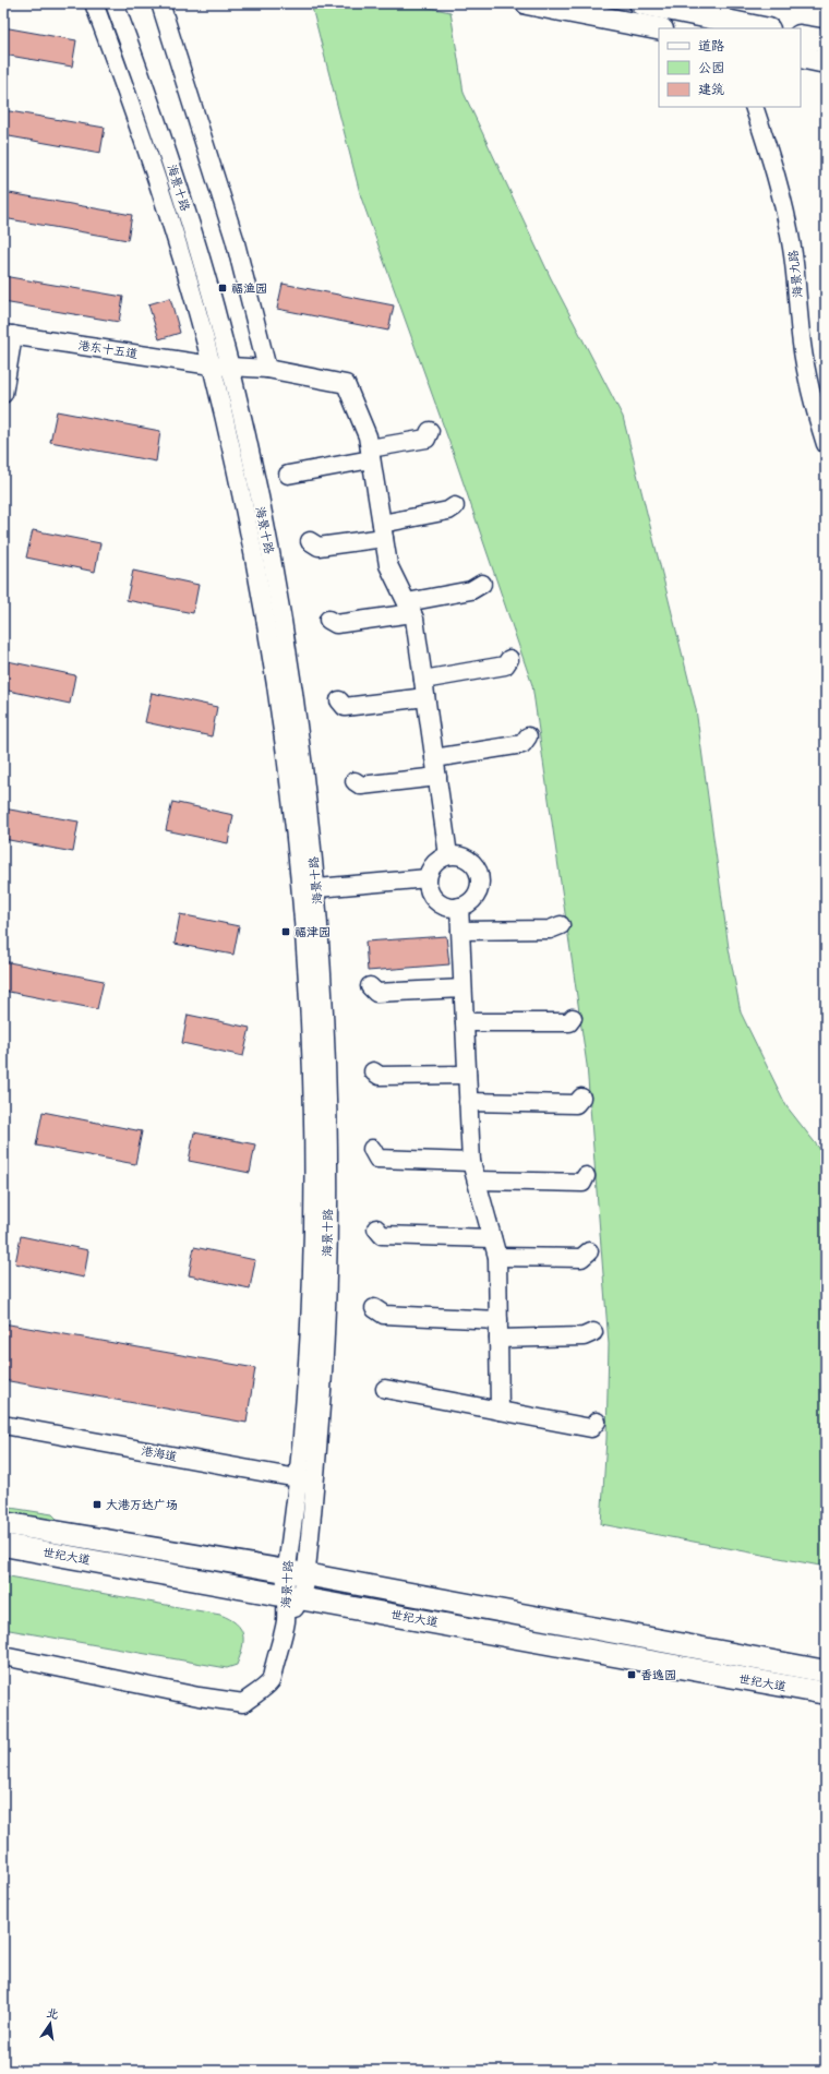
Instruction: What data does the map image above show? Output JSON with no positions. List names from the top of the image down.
{
  "streets": {
    "main road": ["世纪大道"],
    "street": [
      "海景十路",
      "海景九路",
      "港东十五道",
      "港海道"
    ]
  },
  "crossings": [
    ["海景十路", "港东十五道"],
    ["海景十路", "港海道"],
    ["海景十路", "世纪大道"]
  ],
  "places": {
    "transit": [
      "福渔园",
      "福津园",
      "大港万达广场",
      "香逸园"
    ]
  },
  "legend": ["道路", "公园", "建筑"],
  "north": "top"
}
